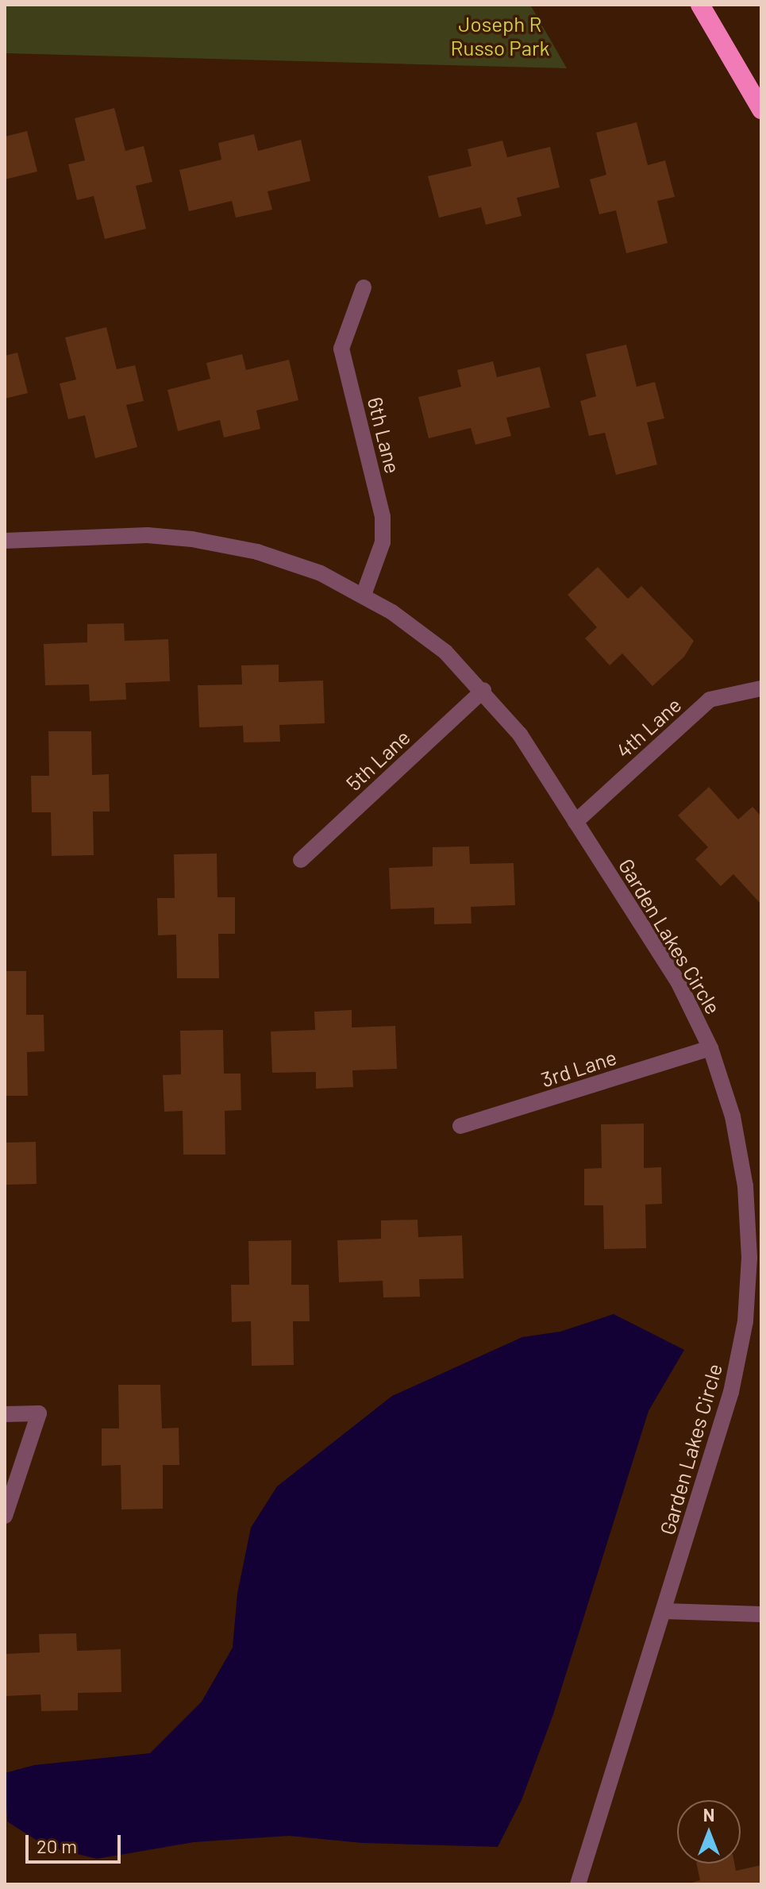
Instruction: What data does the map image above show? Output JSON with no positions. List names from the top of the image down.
{
  "streets": {
    "street": [
      "6th Lane",
      "4th Lane",
      "5th Lane",
      "Garden Lakes Circle",
      "3rd Lane"
    ]
  },
  "crossings": [
    ["6th Lane", "Garden Lakes Circle"],
    ["4th Lane", "Garden Lakes Circle"],
    ["5th Lane", "Garden Lakes Circle"],
    ["Garden Lakes Circle", "3rd Lane"]
  ],
  "parks": ["Joseph R Russo Park"],
  "scale_bar": "20 m",
  "north": "top"
}
